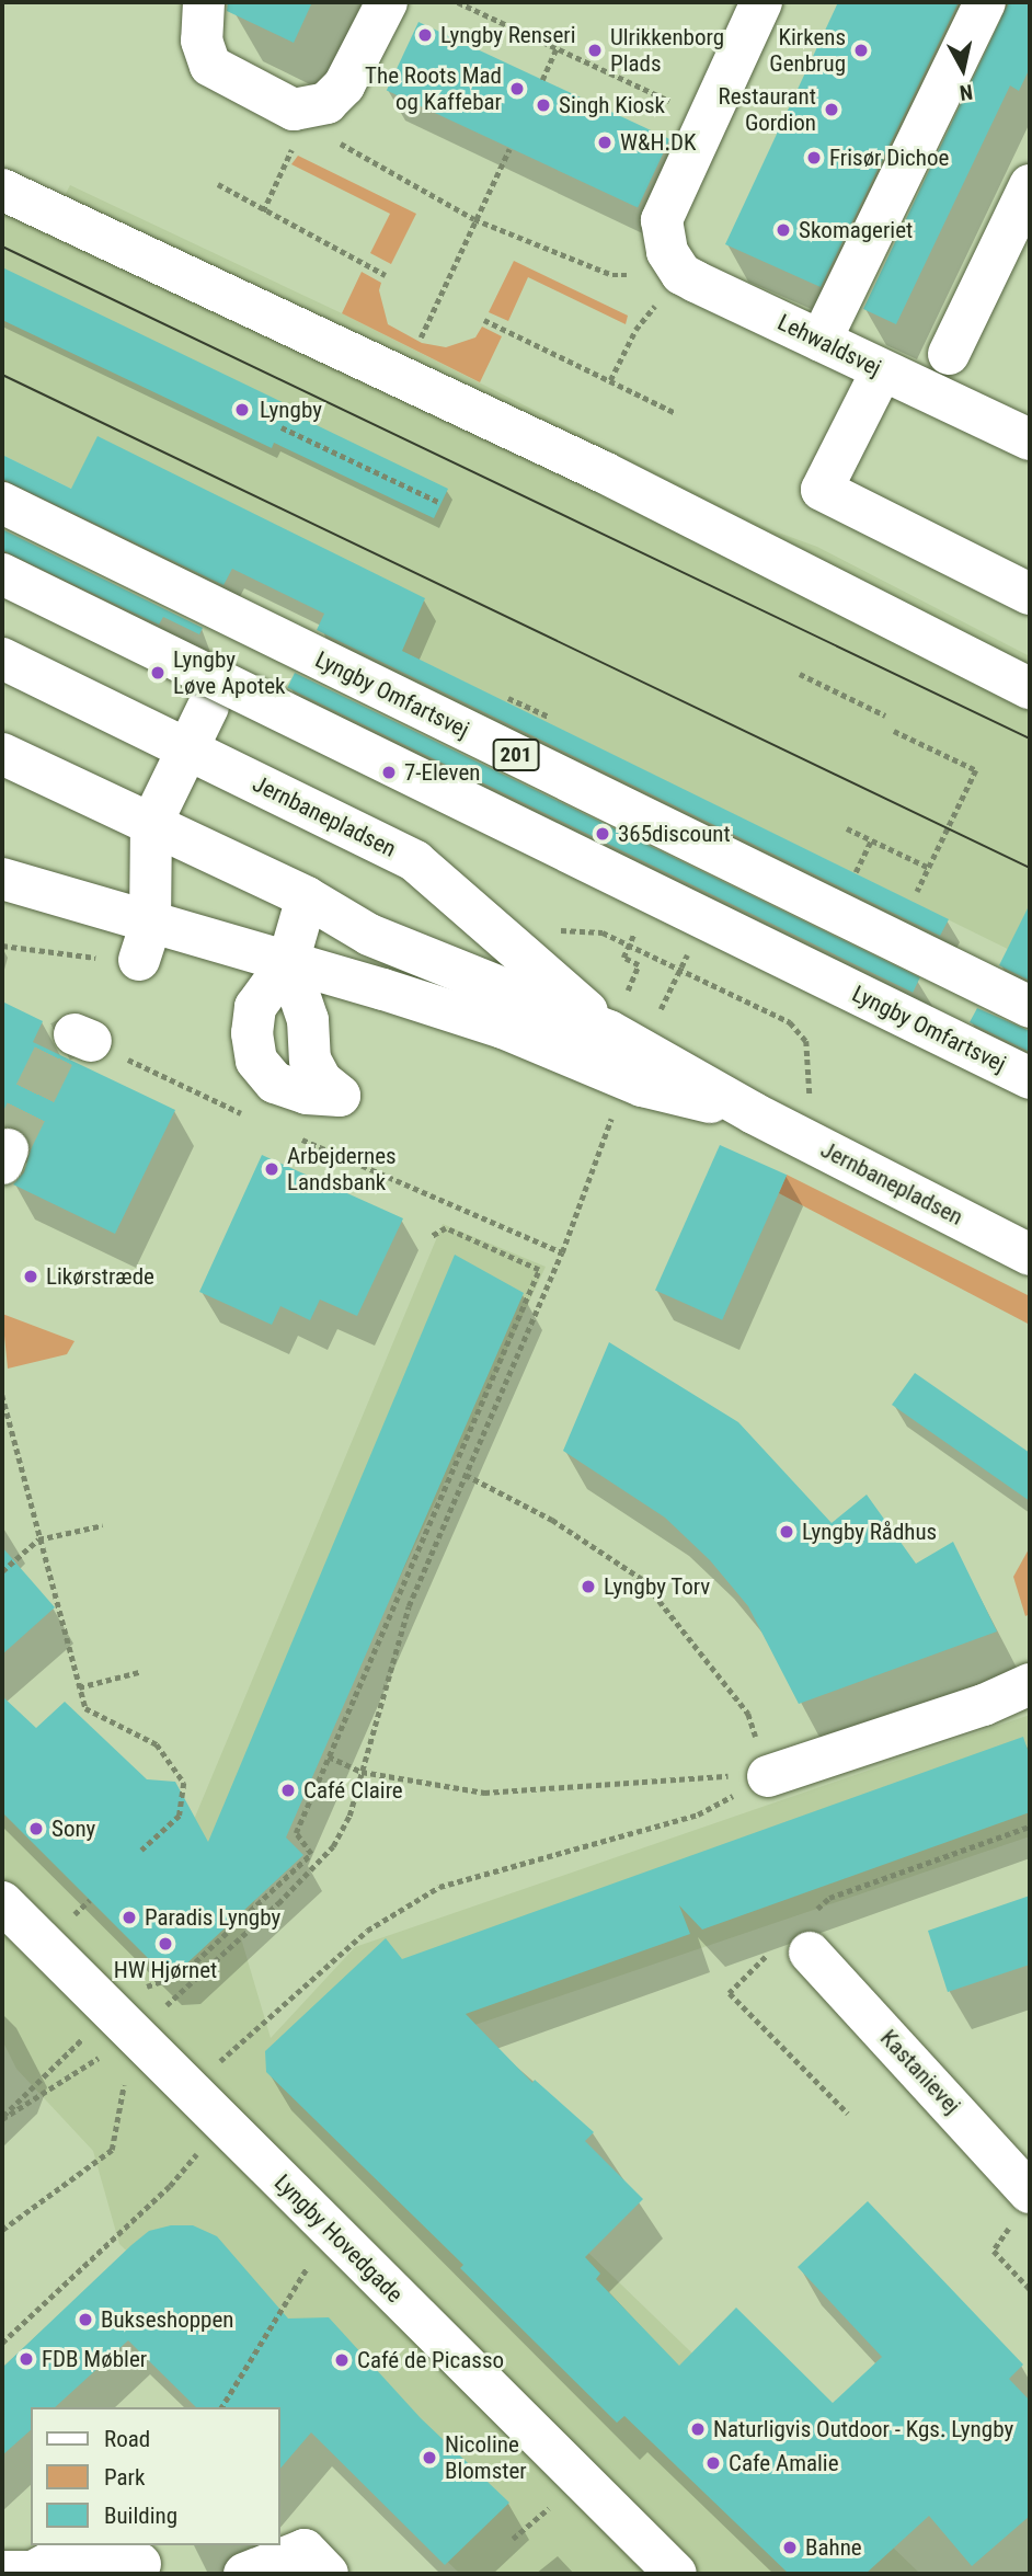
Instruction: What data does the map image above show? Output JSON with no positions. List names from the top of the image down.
{
  "streets": {
    "main road": [
      "Lehwaldsvej",
      "Lyngby Omfartsvej",
      "201",
      "Jernbanepladsen",
      "Kastanievej",
      "Lyngby Hovedgade"
    ]
  },
  "places": [
    "Lyngby Renseri",
    "Ulrikkenborg Plads",
    "Kirkens Genbrug",
    "The Roots Mad og Kaffebar",
    "Singh Kiosk",
    "Restaurant Gordion",
    "W&H.DK",
    "Frisør Dichoe",
    "Skomageriet",
    "Lyngby",
    "Lyngby Løve Apotek",
    "7-Eleven",
    "365discount",
    "Arbejdernes Landsbank",
    "Likørstræde",
    "Lyngby Rådhus",
    "Lyngby Torv",
    "Café Claire",
    "Sony",
    "Paradis Lyngby",
    "HW Hjørnet",
    "Bukseshoppen",
    "FDB Møbler",
    "Café de Picasso",
    "Naturligvis Outdoor - Kgs. Lyngby",
    "Nicoline Blomster",
    "Cafe Amalie",
    "Bahne"
  ],
  "legend": ["Road", "Park", "Building"],
  "north": "bottom"
}
